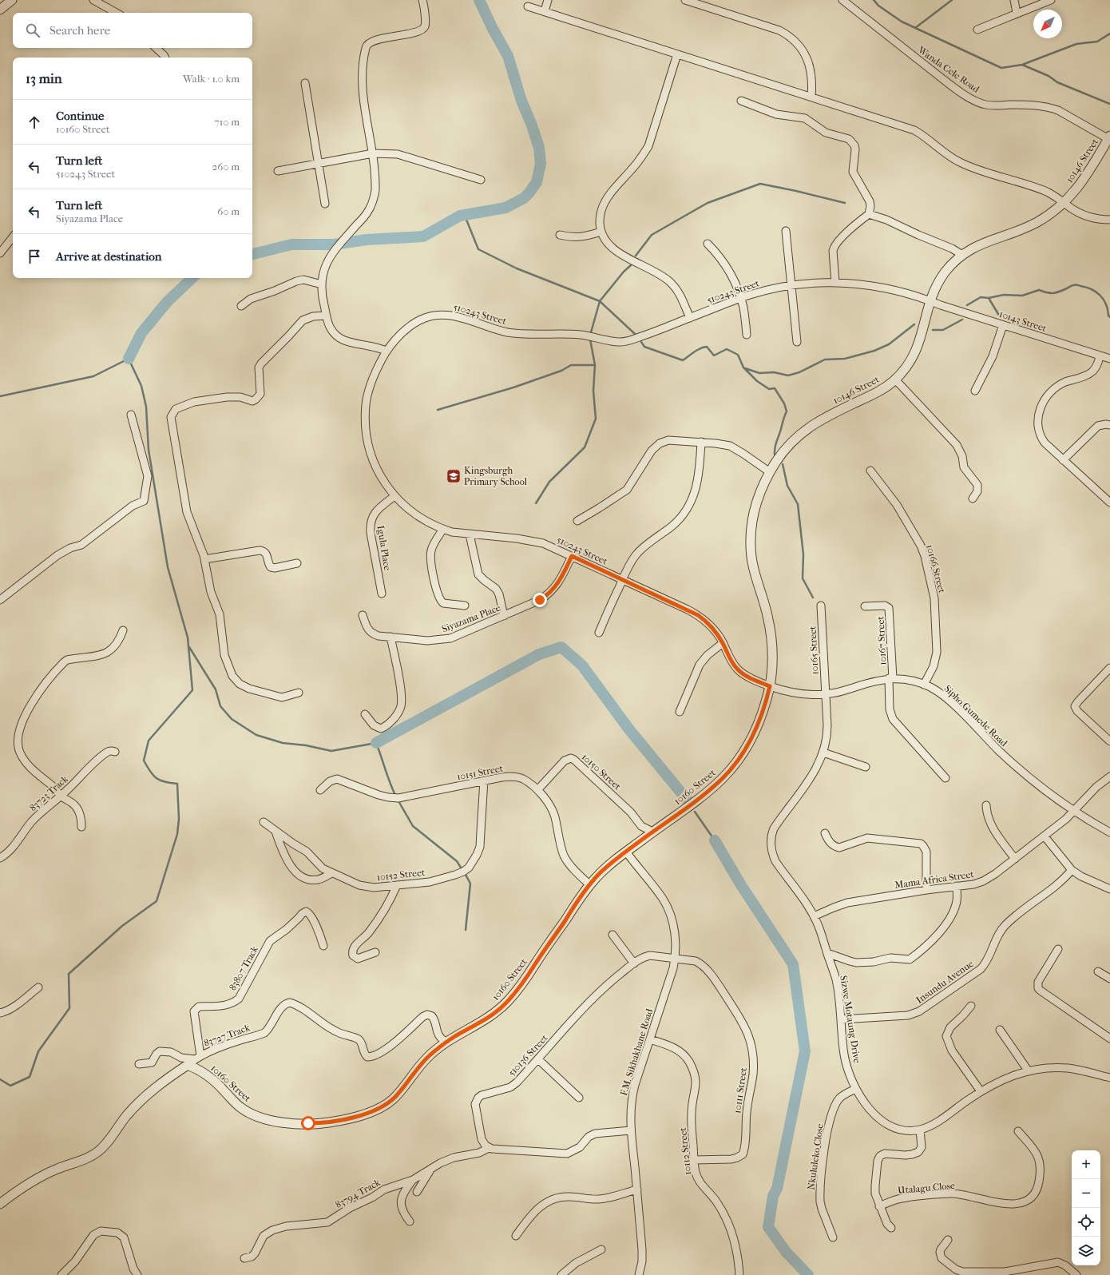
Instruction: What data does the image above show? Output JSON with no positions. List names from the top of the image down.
{
  "streets": {
    "street": [
      "Wanda Cele Road",
      "10146 Street",
      "510243 Street",
      "10143 Street",
      "Igula Place",
      "10166 Street",
      "Siyazama Place",
      "10167 Street",
      "10165 Street",
      "Sipho Gumede Road",
      "10150 Street",
      "10151 Street",
      "10160 Street",
      "83723 Track",
      "10152 Street",
      "Mama Africa Street",
      "83807 Track",
      "Insundu Avenue",
      "Sizwe Motaung Drive",
      "83727 Track",
      "F.M. Sikhakhane Road",
      "510136 Street",
      "10111 Street",
      "10112 Street",
      "Nkululeko Close",
      "Utalagu Close",
      "83794 Track"
    ]
  },
  "crossings": [
    ["Wanda Cele Road", "10146 Street"],
    ["10146 Street", "510243 Street"],
    ["10146 Street", "10143 Street"],
    ["10146 Street", "Sipho Gumede Road"],
    ["10146 Street", "10160 Street"],
    ["510243 Street", "10143 Street"],
    ["510243 Street", "Igula Place"],
    ["510243 Street", "Siyazama Place"],
    ["510243 Street", "Sipho Gumede Road"],
    ["510243 Street", "10160 Street"],
    ["10166 Street", "Sipho Gumede Road"],
    ["10167 Street", "Sipho Gumede Road"],
    ["10165 Street", "Sipho Gumede Road"],
    ["10165 Street", "Sizwe Motaung Drive"],
    ["Sipho Gumede Road", "10160 Street"],
    ["Sipho Gumede Road", "Mama Africa Street"],
    ["Sipho Gumede Road", "Sizwe Motaung Drive"],
    ["10150 Street", "10151 Street"],
    ["10150 Street", "10160 Street"],
    ["10151 Street", "10160 Street"],
    ["10151 Street", "10152 Street"],
    ["10160 Street", "83727 Track"],
    ["10160 Street", "F.M. Sikhakhane Road"],
    ["Mama Africa Street", "Sizwe Motaung Drive"],
    ["83807 Track", "83727 Track"],
    ["Insundu Avenue", "Sizwe Motaung Drive"],
    ["Sizwe Motaung Drive", "Nkululeko Close"],
    ["F.M. Sikhakhane Road", "510136 Street"],
    ["F.M. Sikhakhane Road", "10111 Street"],
    ["F.M. Sikhakhane Road", "10112 Street"],
    ["510136 Street", "10111 Street"],
    ["510136 Street", "83794 Track"],
    ["10111 Street", "10112 Street"]
  ],
  "places": {
    "school or university": ["Kingsburgh Primary School"]
  },
  "north": "bottom left",
  "page": {
    "search": "Search here",
    "heading": ["13 min", "Walk · 1.0 km"],
    "list": [
      ["Continue", "10160 Street", "710 m"],
      ["Turn left", "510243 Street", "260 m"],
      ["Turn left", "Siyazama Place", "60 m"],
      "Arrive at destination"
    ],
    "map_buttons": ["+", "−"]
  }
}
